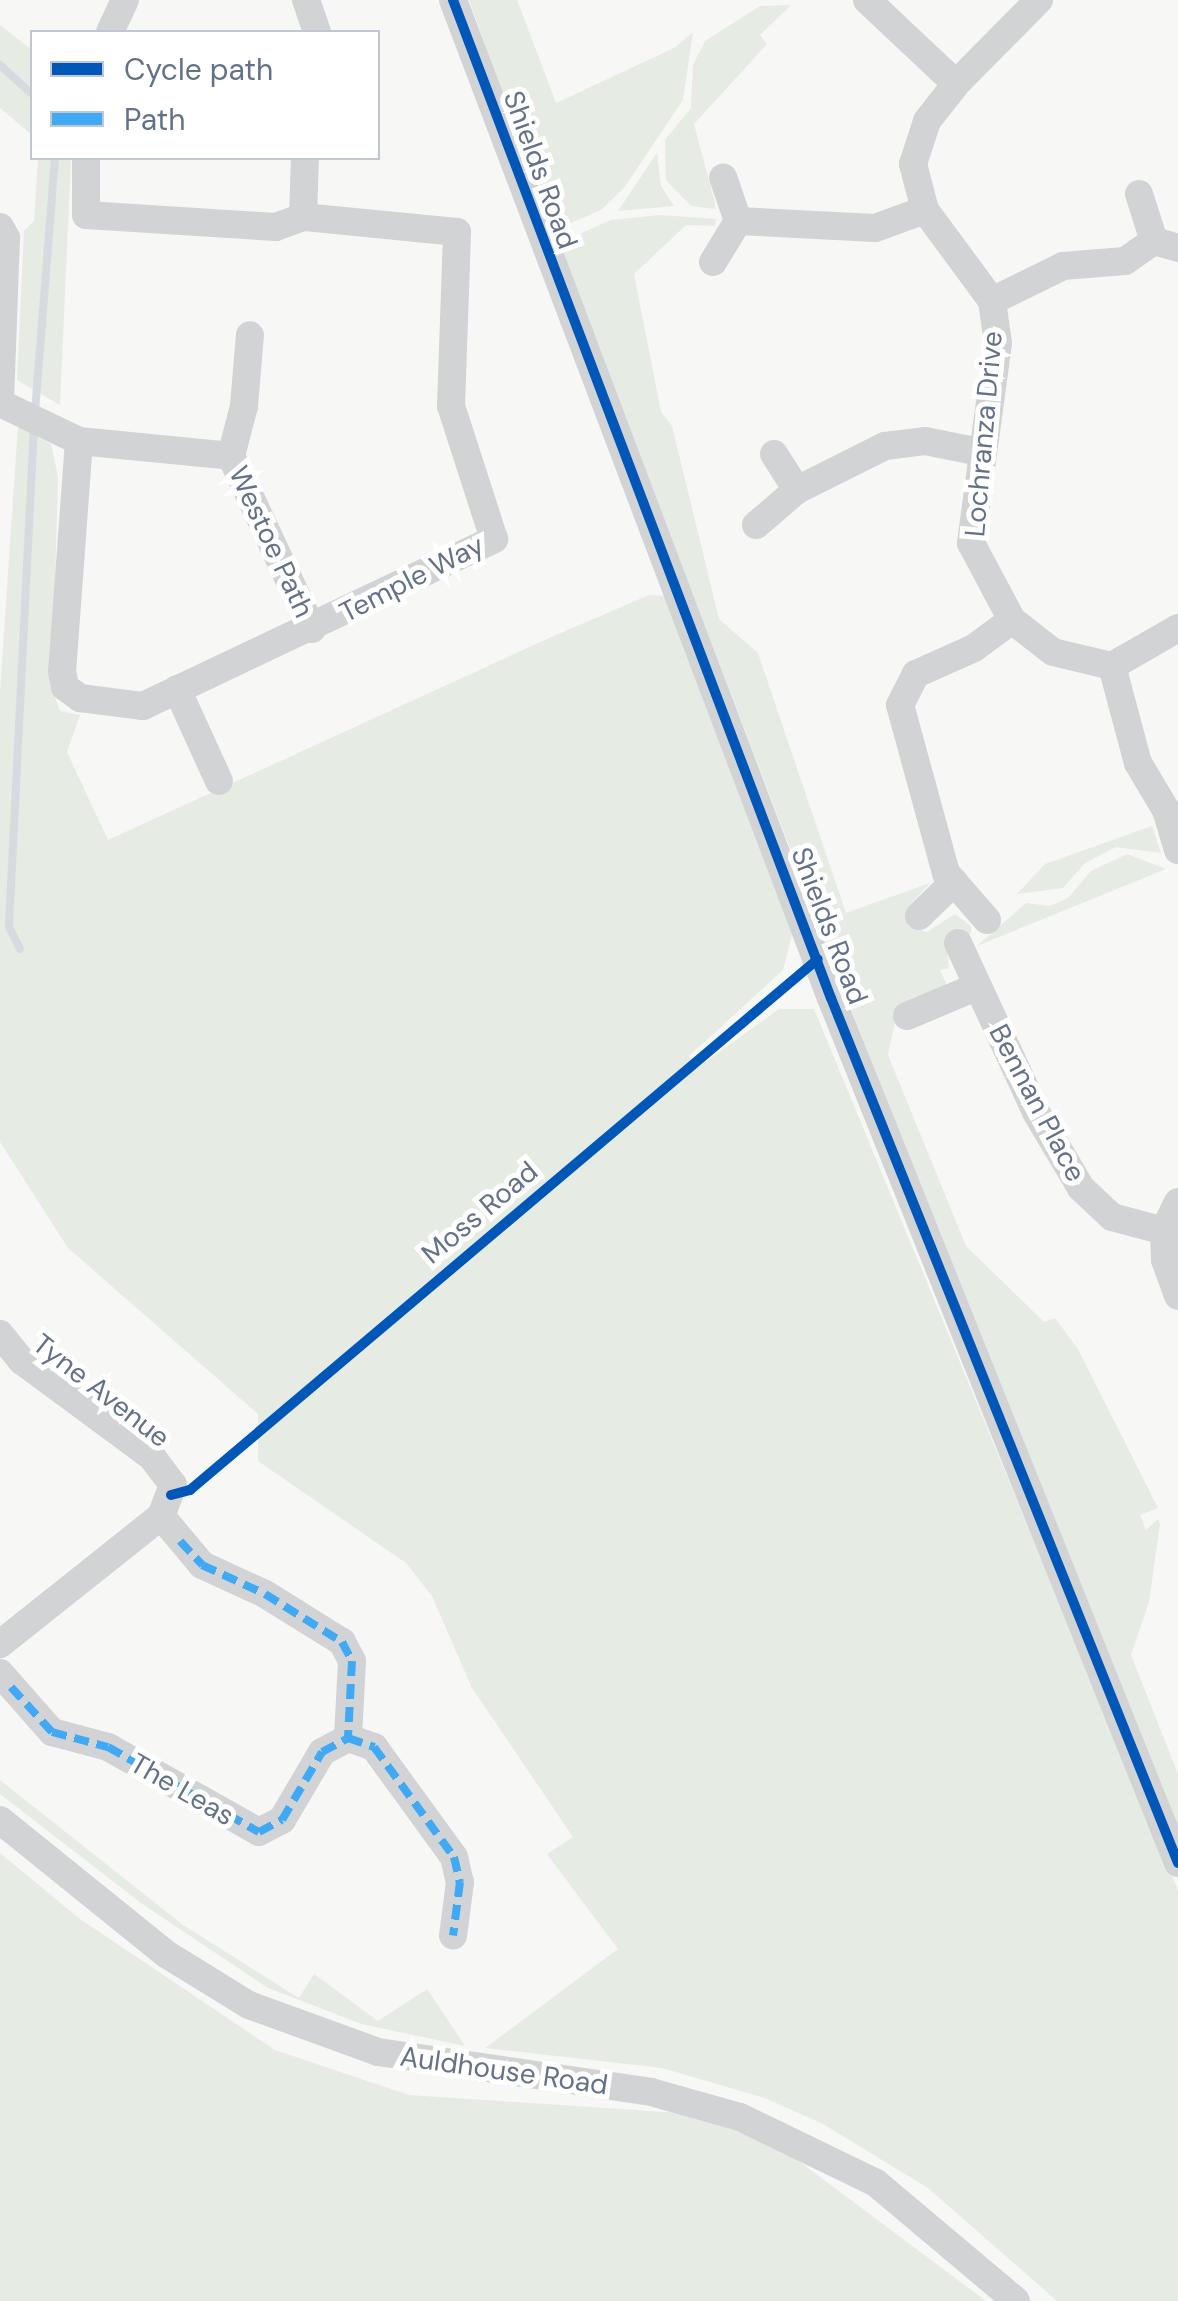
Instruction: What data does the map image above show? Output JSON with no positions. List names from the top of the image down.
{
  "streets": {
    "street": [
      "Shields Road",
      "Lochranza Drive",
      "Westoe Path",
      "Temple Way",
      "Bennan Place",
      "Tyne Avenue",
      "The Leas",
      "Auldhouse Road"
    ],
    "cycle path": ["Moss Road"]
  },
  "crossings": [
    ["Westoe Path", "Temple Way"]
  ],
  "legend": ["Cycle path", "Path"]
}
